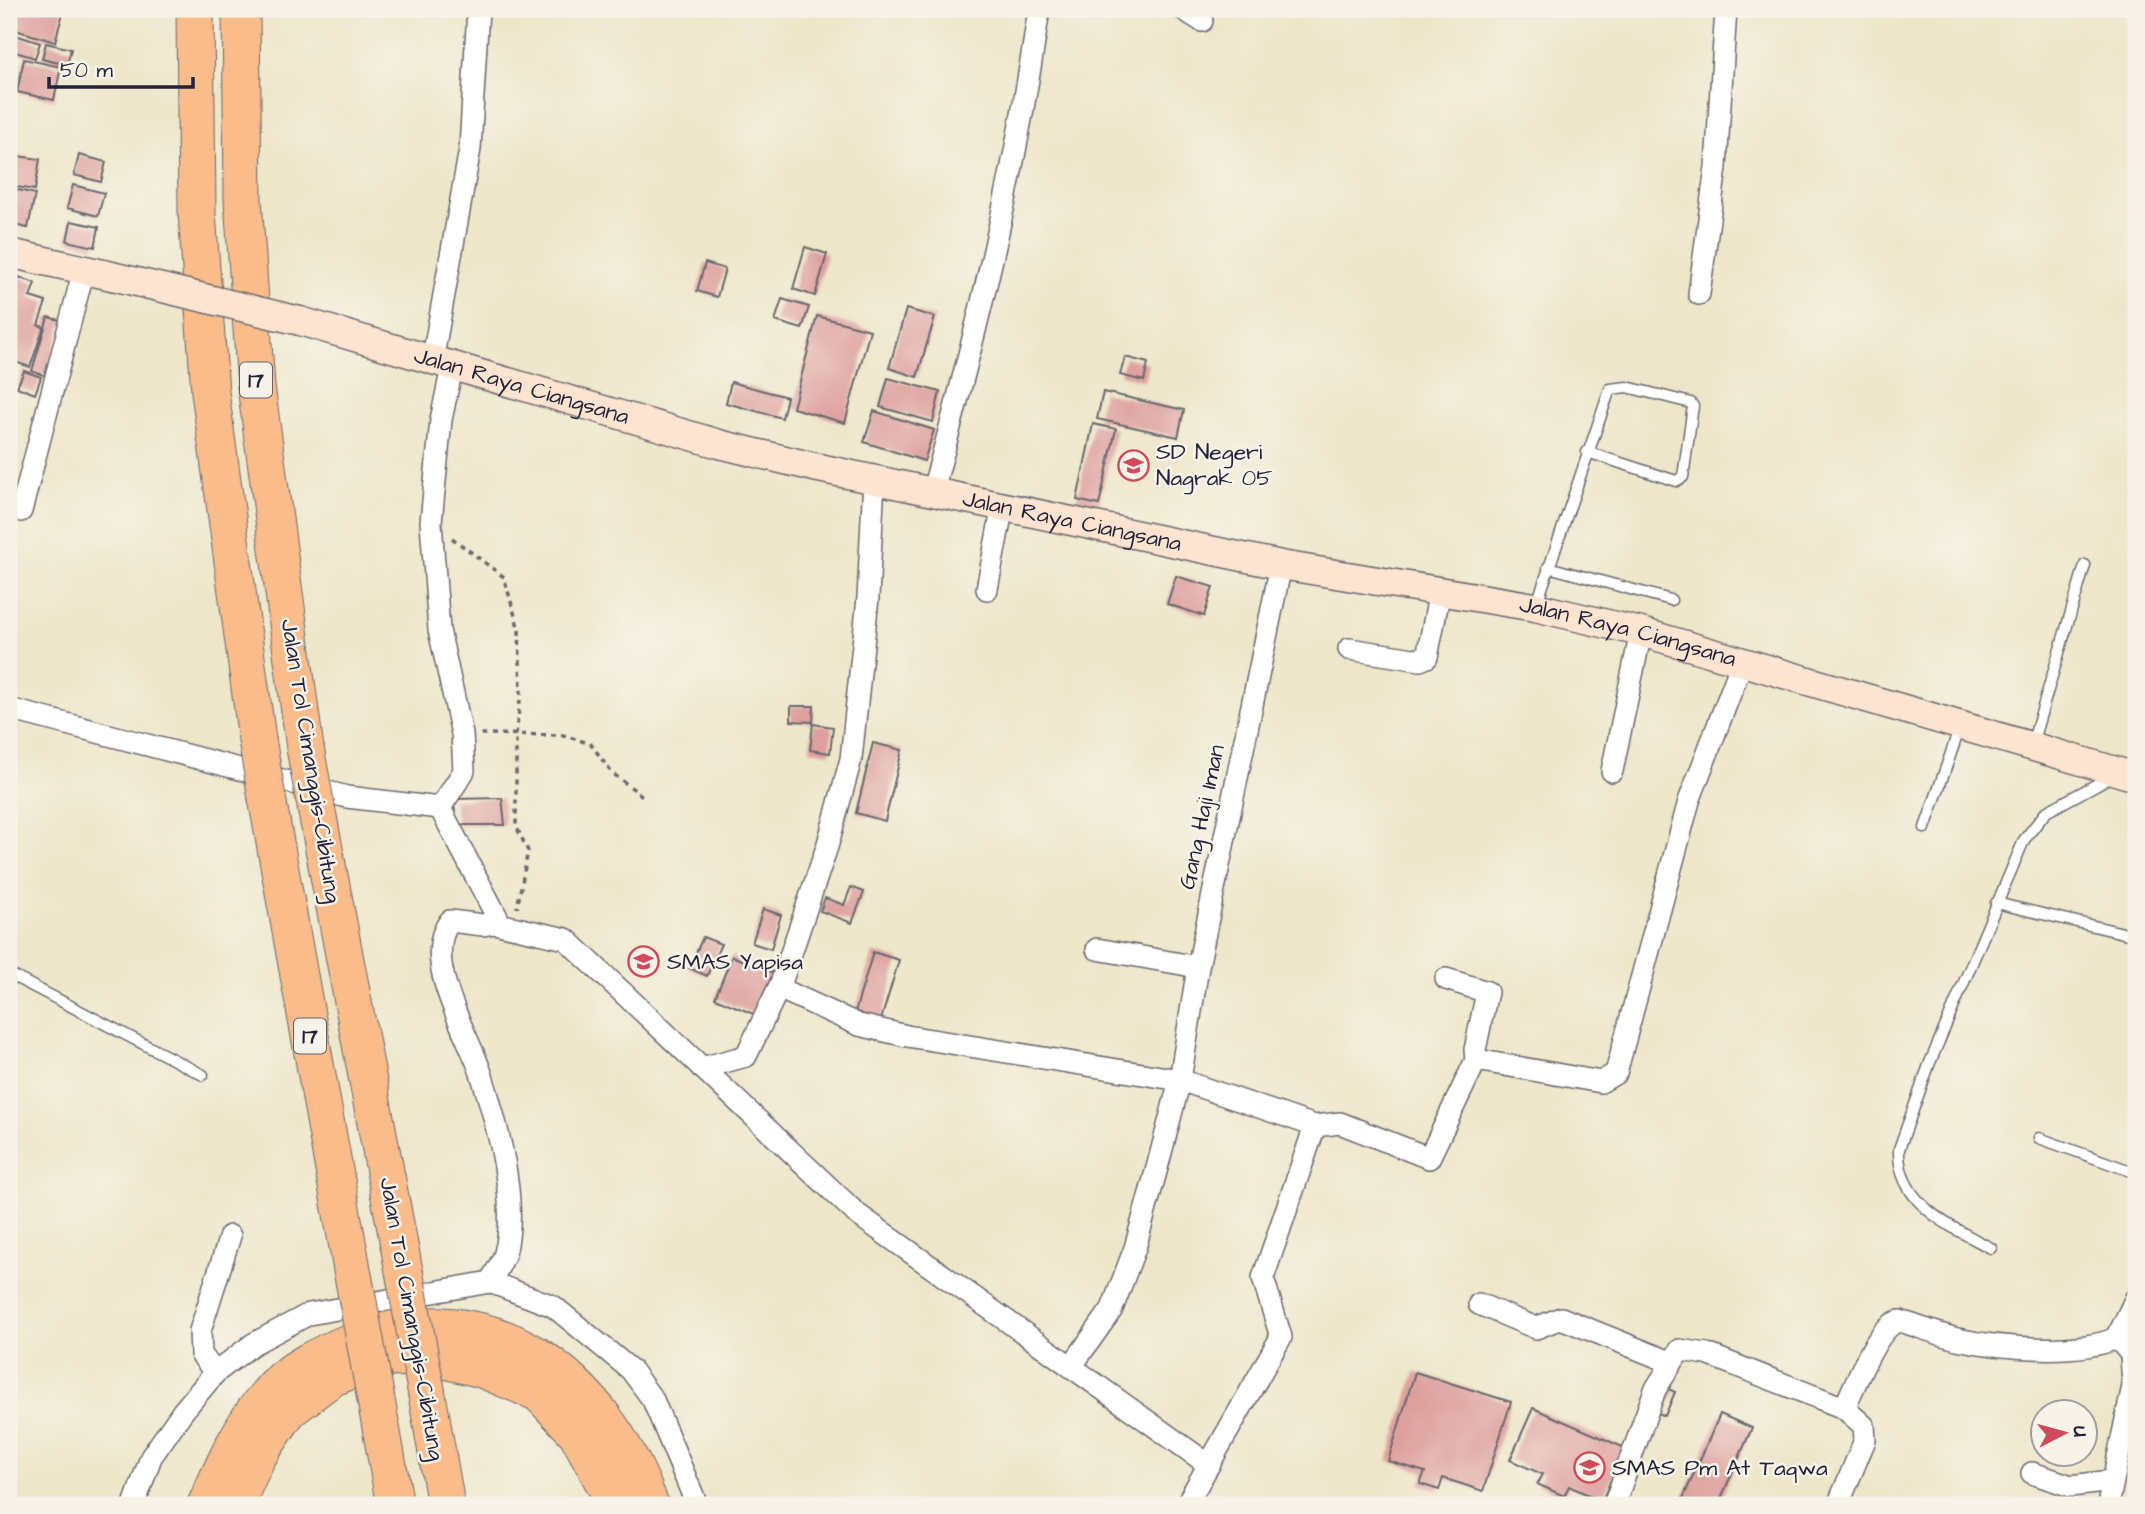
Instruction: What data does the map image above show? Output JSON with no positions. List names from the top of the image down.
{
  "streets": {
    "highway": ["17", "Jalan Tol Cimanggis–Cibitung"],
    "main road": ["Jalan Raya Ciangsana"],
    "street": ["Gang Haji Iman"]
  },
  "crossings": [
    ["Jalan Raya Ciangsana", "Gang Haji Iman"]
  ],
  "places": {
    "school or university": ["SD Negeri Nagrak 05", "SMAS Yapisa", "SMAS Pm At Taqwa"]
  },
  "scale_bar": "50 m",
  "north": "right"
}
